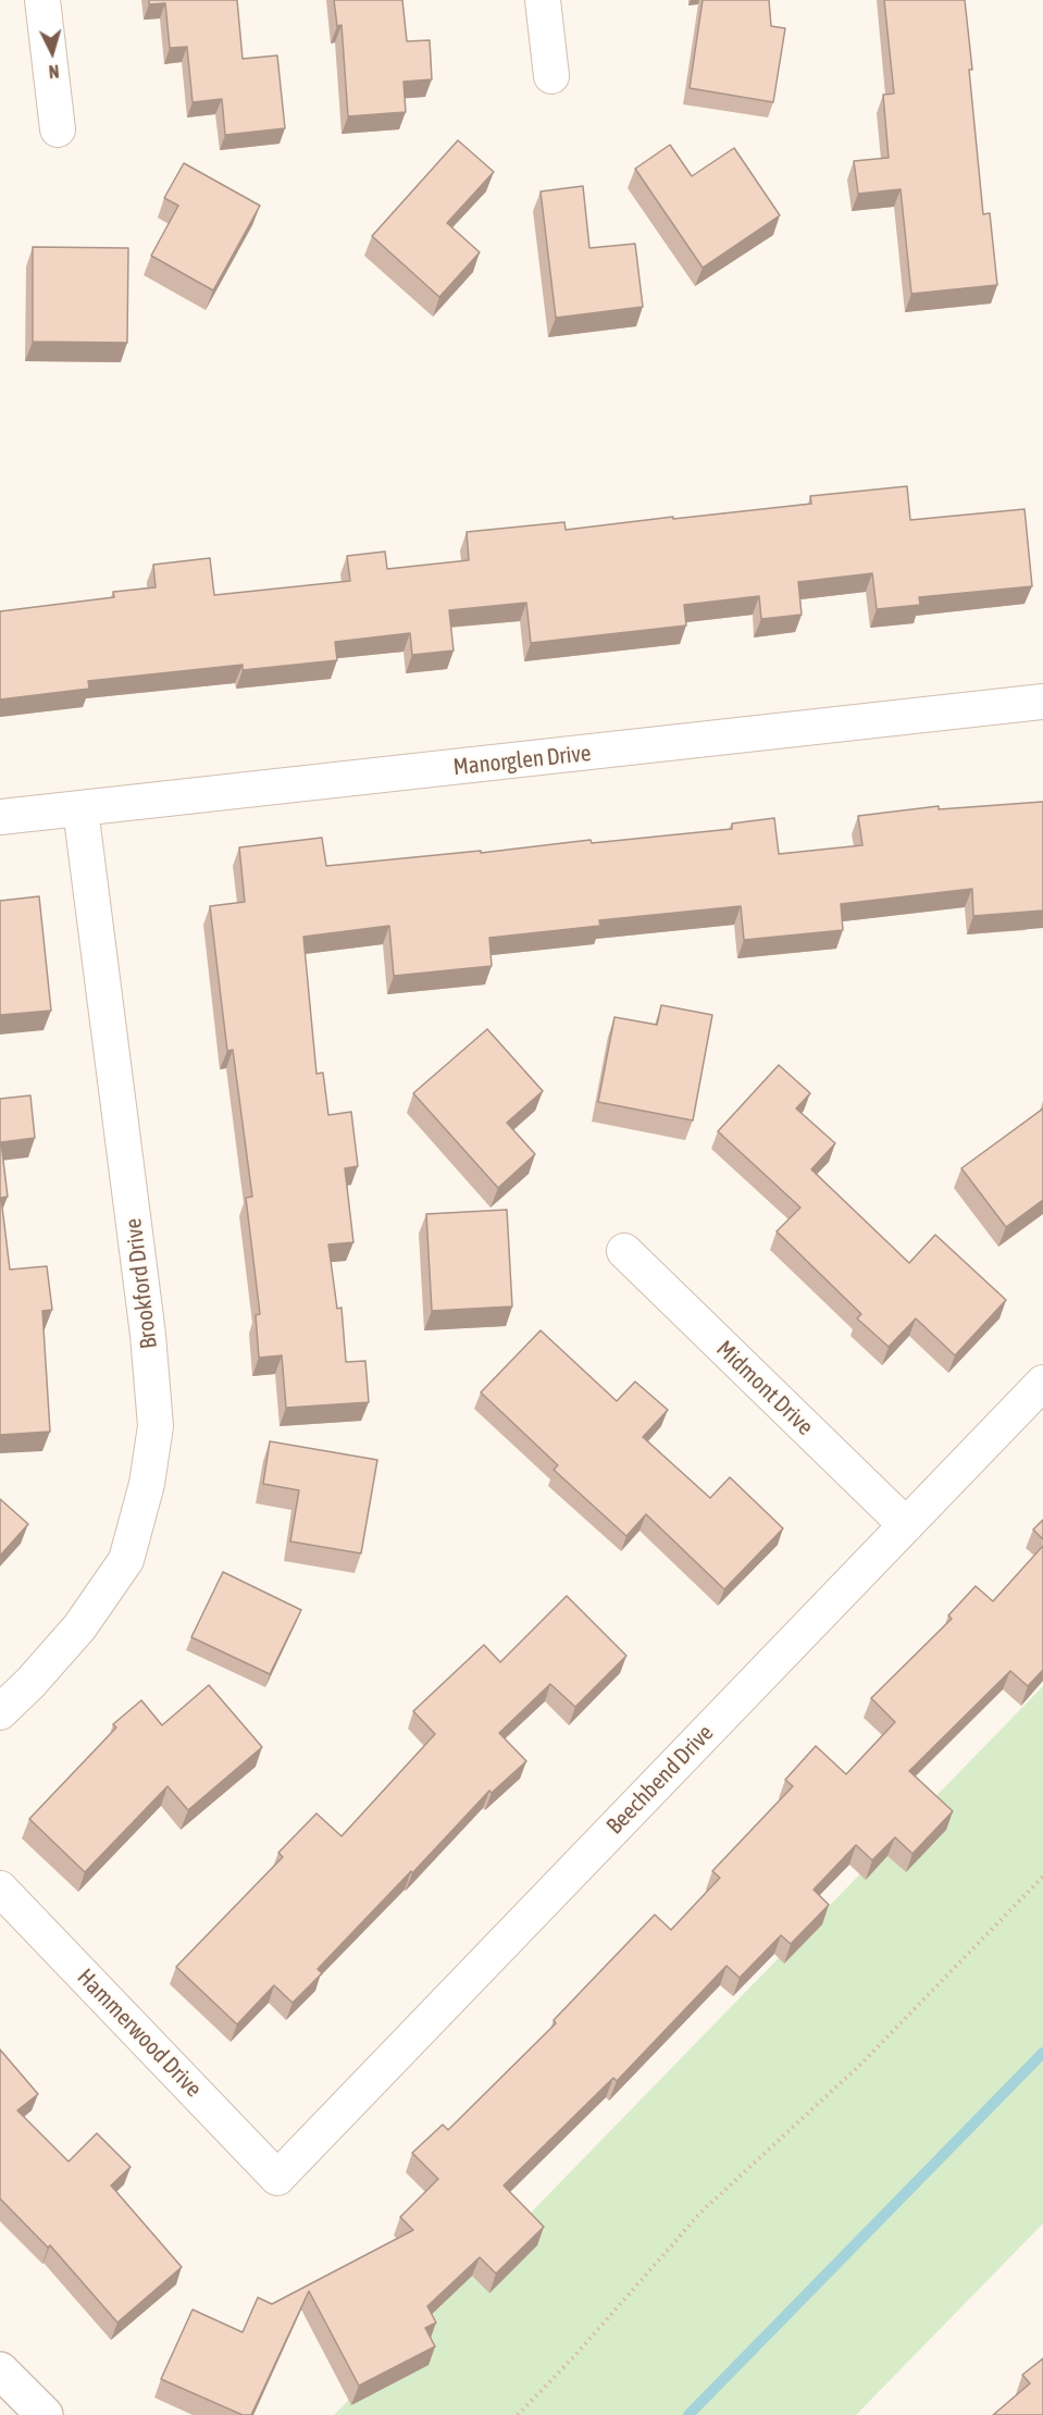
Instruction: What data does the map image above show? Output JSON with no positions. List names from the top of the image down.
{
  "streets": {
    "street": [
      "Manorglen Drive",
      "Brookford Drive",
      "Midmont Drive",
      "Beechbend Drive",
      "Hammerwood Drive"
    ]
  },
  "crossings": [
    ["Manorglen Drive", "Brookford Drive"],
    ["Midmont Drive", "Beechbend Drive"],
    ["Beechbend Drive", "Hammerwood Drive"]
  ],
  "north": "bottom"
}
